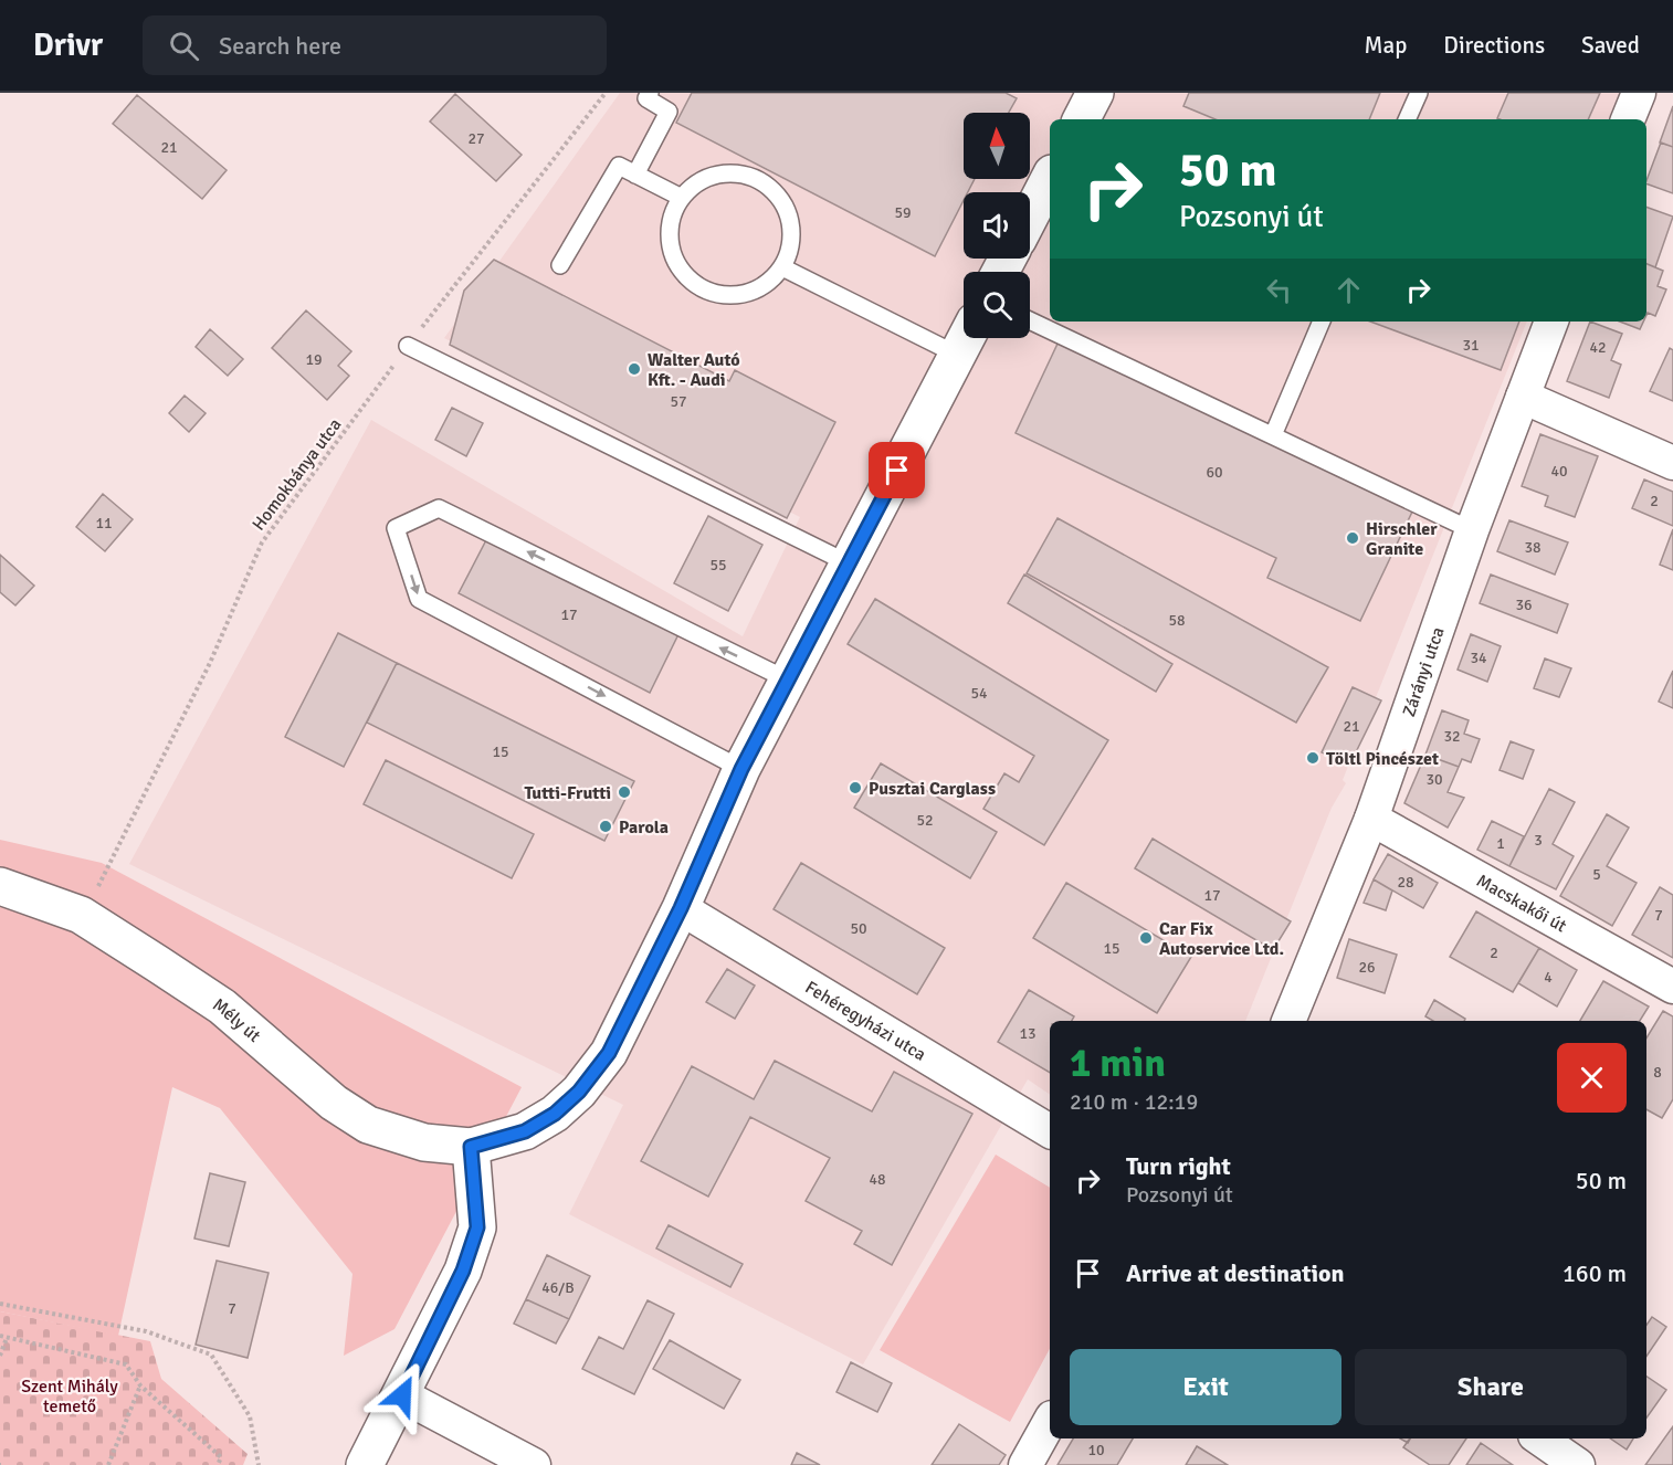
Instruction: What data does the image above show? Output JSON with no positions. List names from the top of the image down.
{
  "streets": {
    "main road": ["Mély út"],
    "street": ["Zárányi utca", "Macskakői út", "Fehéregyházi utca"],
    "path": ["Homokbánya utca"]
  },
  "crossings": [
    ["Homokbánya utca", "Mély út"],
    ["Zárányi utca", "Macskakői út"]
  ],
  "parks": ["Szent Mihály temető"],
  "places": [
    "Walter Autó Kft. - Audi",
    "Hirschler Granite",
    "Töltl Pincészet",
    "Pusztai Carglass",
    "Tutti-Frutti",
    "Parola",
    "Car Fix Autoservice Ltd."
  ],
  "house_numbers": [
    "27",
    "21",
    "59",
    "31",
    "42",
    "19",
    "57",
    "40",
    "60",
    "2",
    "11",
    "38",
    "55",
    "36",
    "17",
    "58",
    "34",
    "54",
    "21",
    "32",
    "15",
    "30",
    "52",
    "3",
    "1",
    "5",
    "28",
    "17",
    "7",
    "50",
    "15",
    "2",
    "26",
    "4",
    "13",
    "8",
    "48",
    "46/B",
    "7",
    "10"
  ],
  "north": "top",
  "page": {
    "header": "Drivr",
    "search": "Search here",
    "nav": ["Map", "Directions", "Saved"],
    "turn": ["50 m", "Pozsonyi út"],
    "heading": ["1 min", "210 m · 12:19"],
    "list": [
      {
        "name": "Turn right",
        "note": "Pozsonyi út",
        "value": "50 m"
      },
      {
        "name": "Arrive at destination",
        "value": "160 m"
      }
    ],
    "buttons": ["Exit", "Share"]
  }
}
